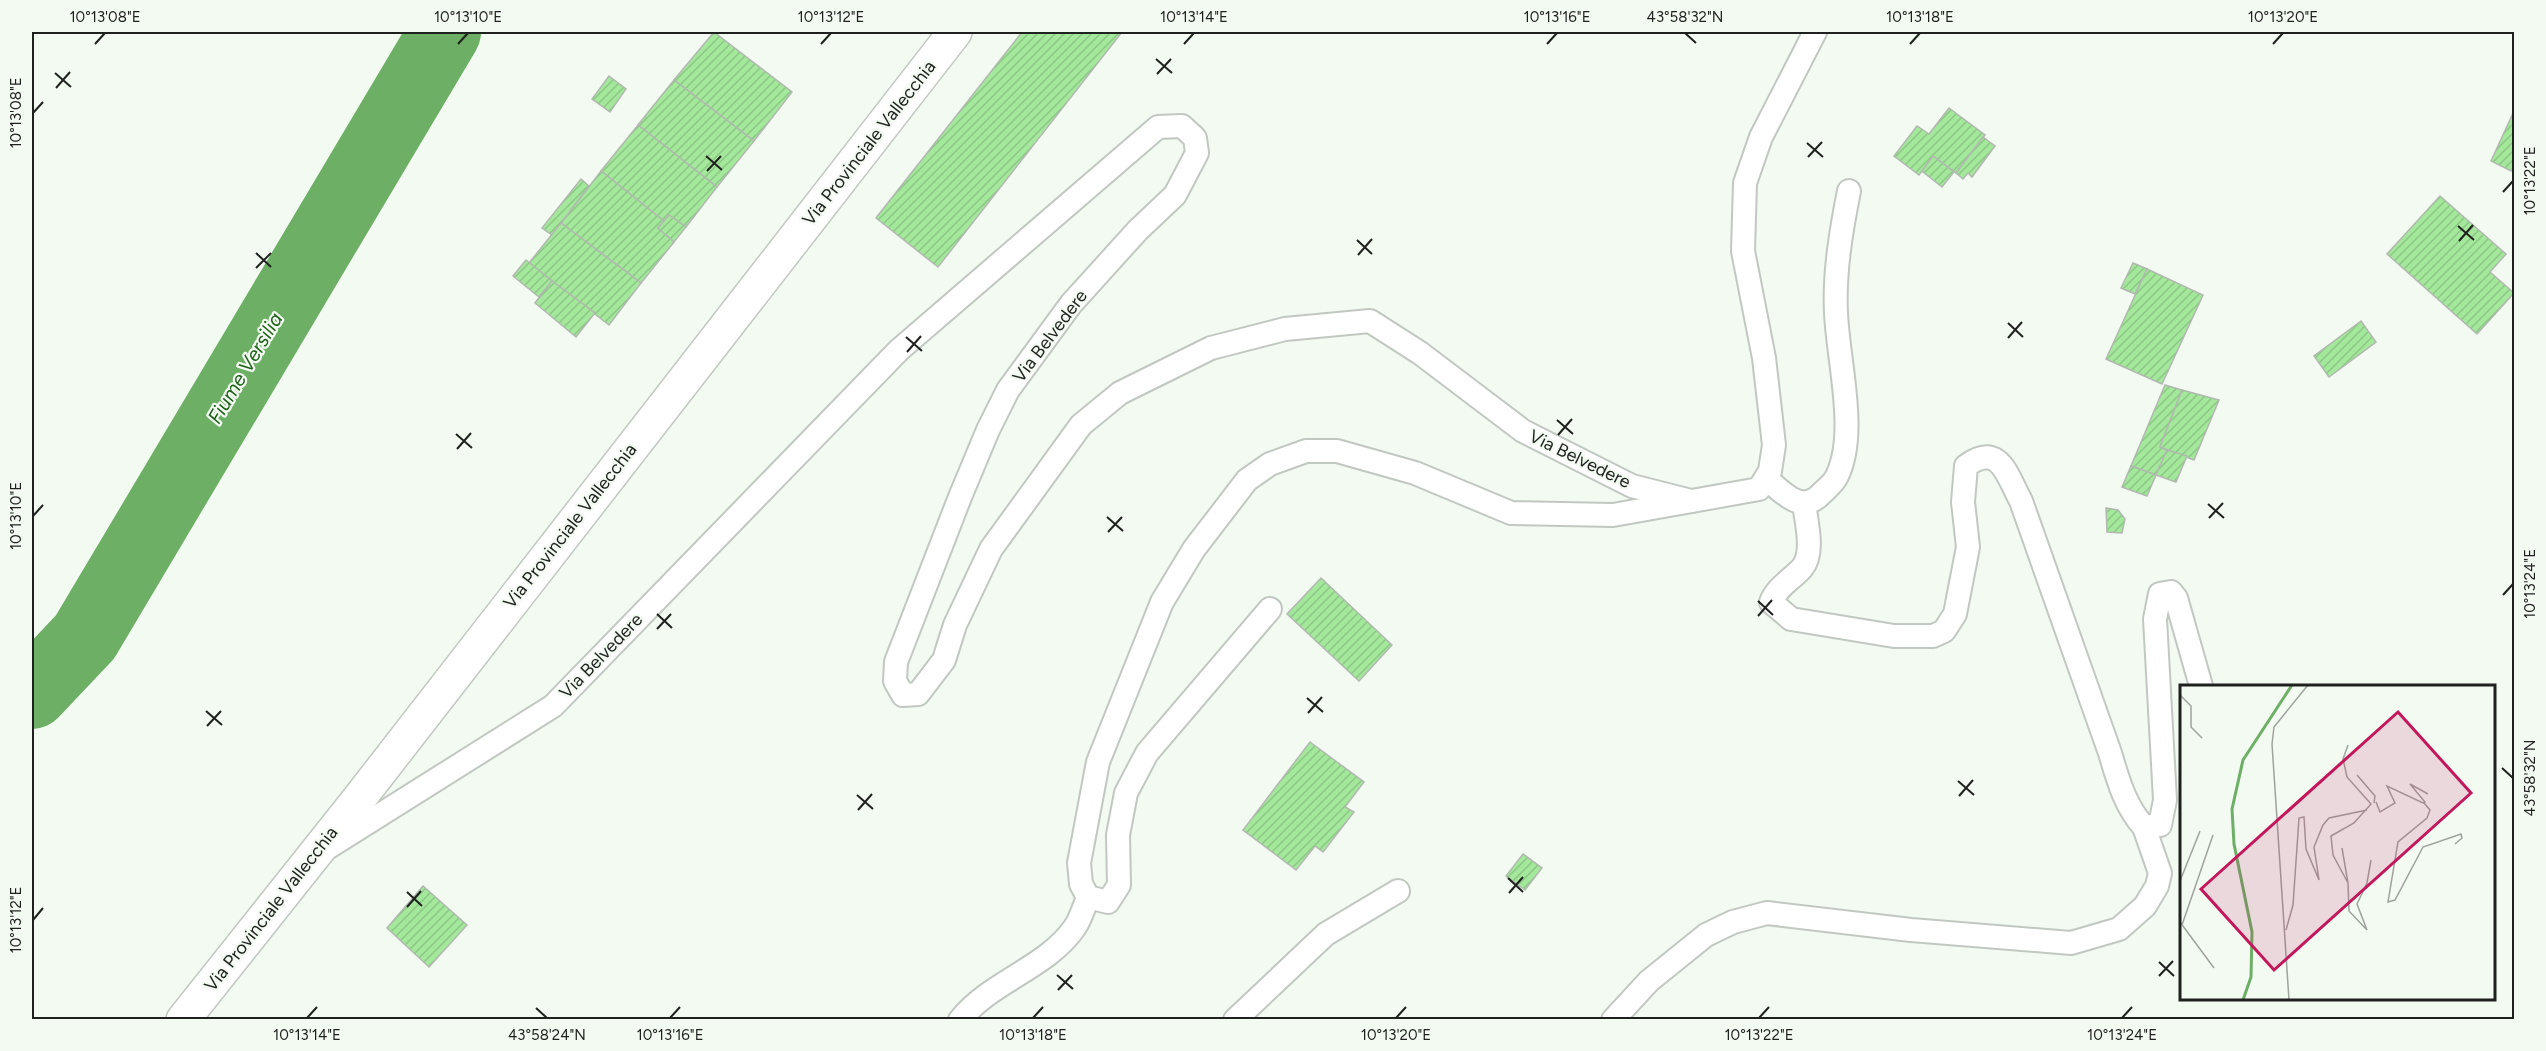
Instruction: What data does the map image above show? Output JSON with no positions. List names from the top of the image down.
{
  "streets": {
    "main road": ["Via Provinciale Vallecchia"],
    "lane": ["Via Belvedere"]
  },
  "crossings": [
    ["Via Provinciale Vallecchia", "Via Belvedere"]
  ],
  "water": ["Fiume Versilia"],
  "coordinates": [
    "10°13'08\"E",
    "10°13'10\"E",
    "10°13'12\"E",
    "10°13'14\"E",
    "10°13'16\"E",
    "43°58'32\"N",
    "10°13'18\"E",
    "10°13'20\"E",
    "10°13'22\"E",
    "10°13'24\"E",
    "43°58'24\"N"
  ]
}
